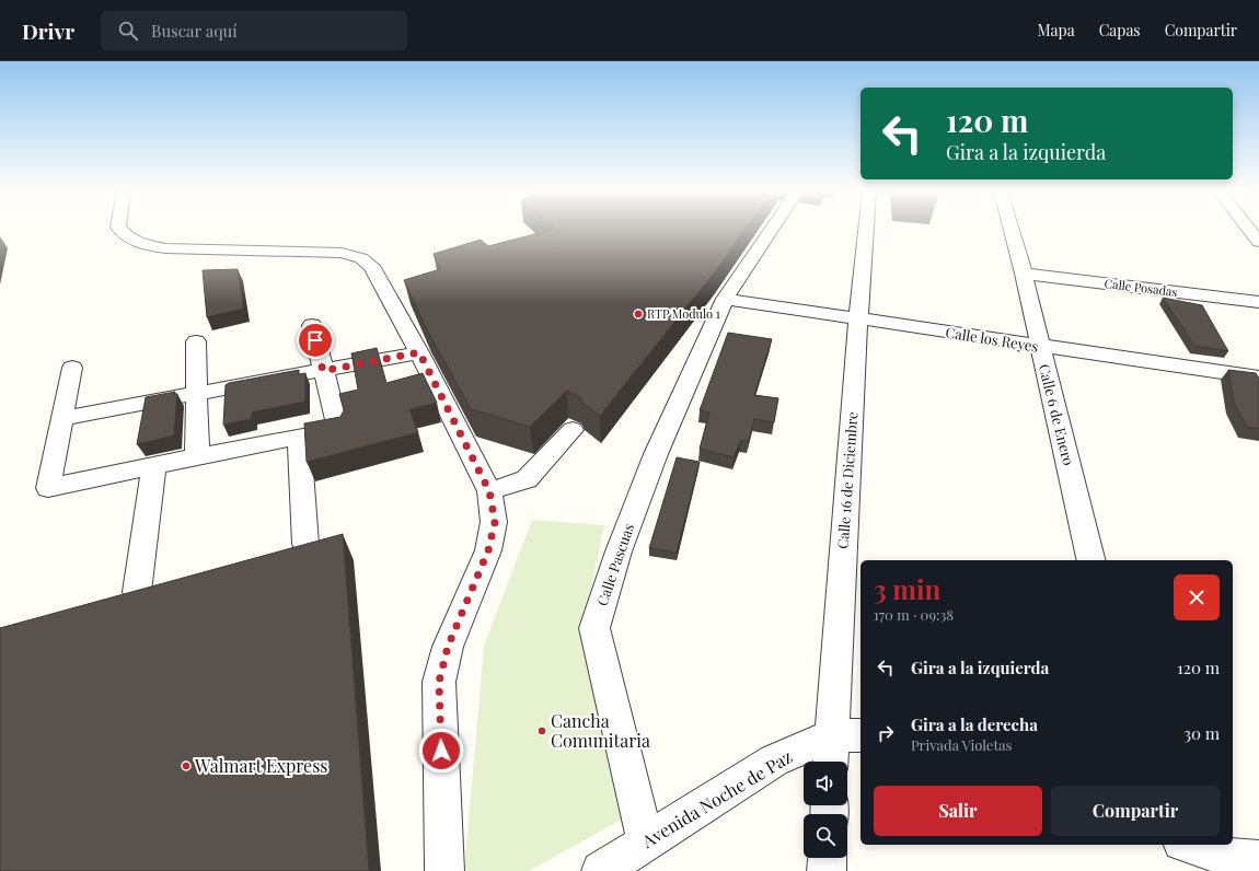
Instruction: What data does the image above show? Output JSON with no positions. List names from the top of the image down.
{
  "streets": {
    "street": [
      "Calle Posadas",
      "Calle los Reyes",
      "Calle 6 de Enero",
      "Calle 16 de Diciembre",
      "Calle Pascuas",
      "Avenida Noche de Paz"
    ]
  },
  "crossings": [
    ["Calle Posadas", "Calle 6 de Enero"],
    ["Calle los Reyes", "Calle 6 de Enero"],
    ["Calle los Reyes", "Calle 16 de Diciembre"],
    ["Calle los Reyes", "Calle Pascuas"],
    ["Calle 16 de Diciembre", "Avenida Noche de Paz"],
    ["Calle Pascuas", "Avenida Noche de Paz"]
  ],
  "places": ["RTP Modulo 1", "Cancha Comunitaria", "Walmart Express"],
  "page": {
    "header": "Drivr",
    "search": "Buscar aquí",
    "nav": ["Mapa", "Capas", "Compartir"],
    "turn": ["120 m", "Gira a la izquierda"],
    "heading": ["3 min", "170 m · 09:38"],
    "list": [
      {
        "name": "Gira a la izquierda",
        "value": "120 m"
      },
      {
        "name": "Gira a la derecha",
        "note": "Privada Violetas",
        "value": "30 m"
      }
    ],
    "buttons": ["Salir", "Compartir"]
  }
}
